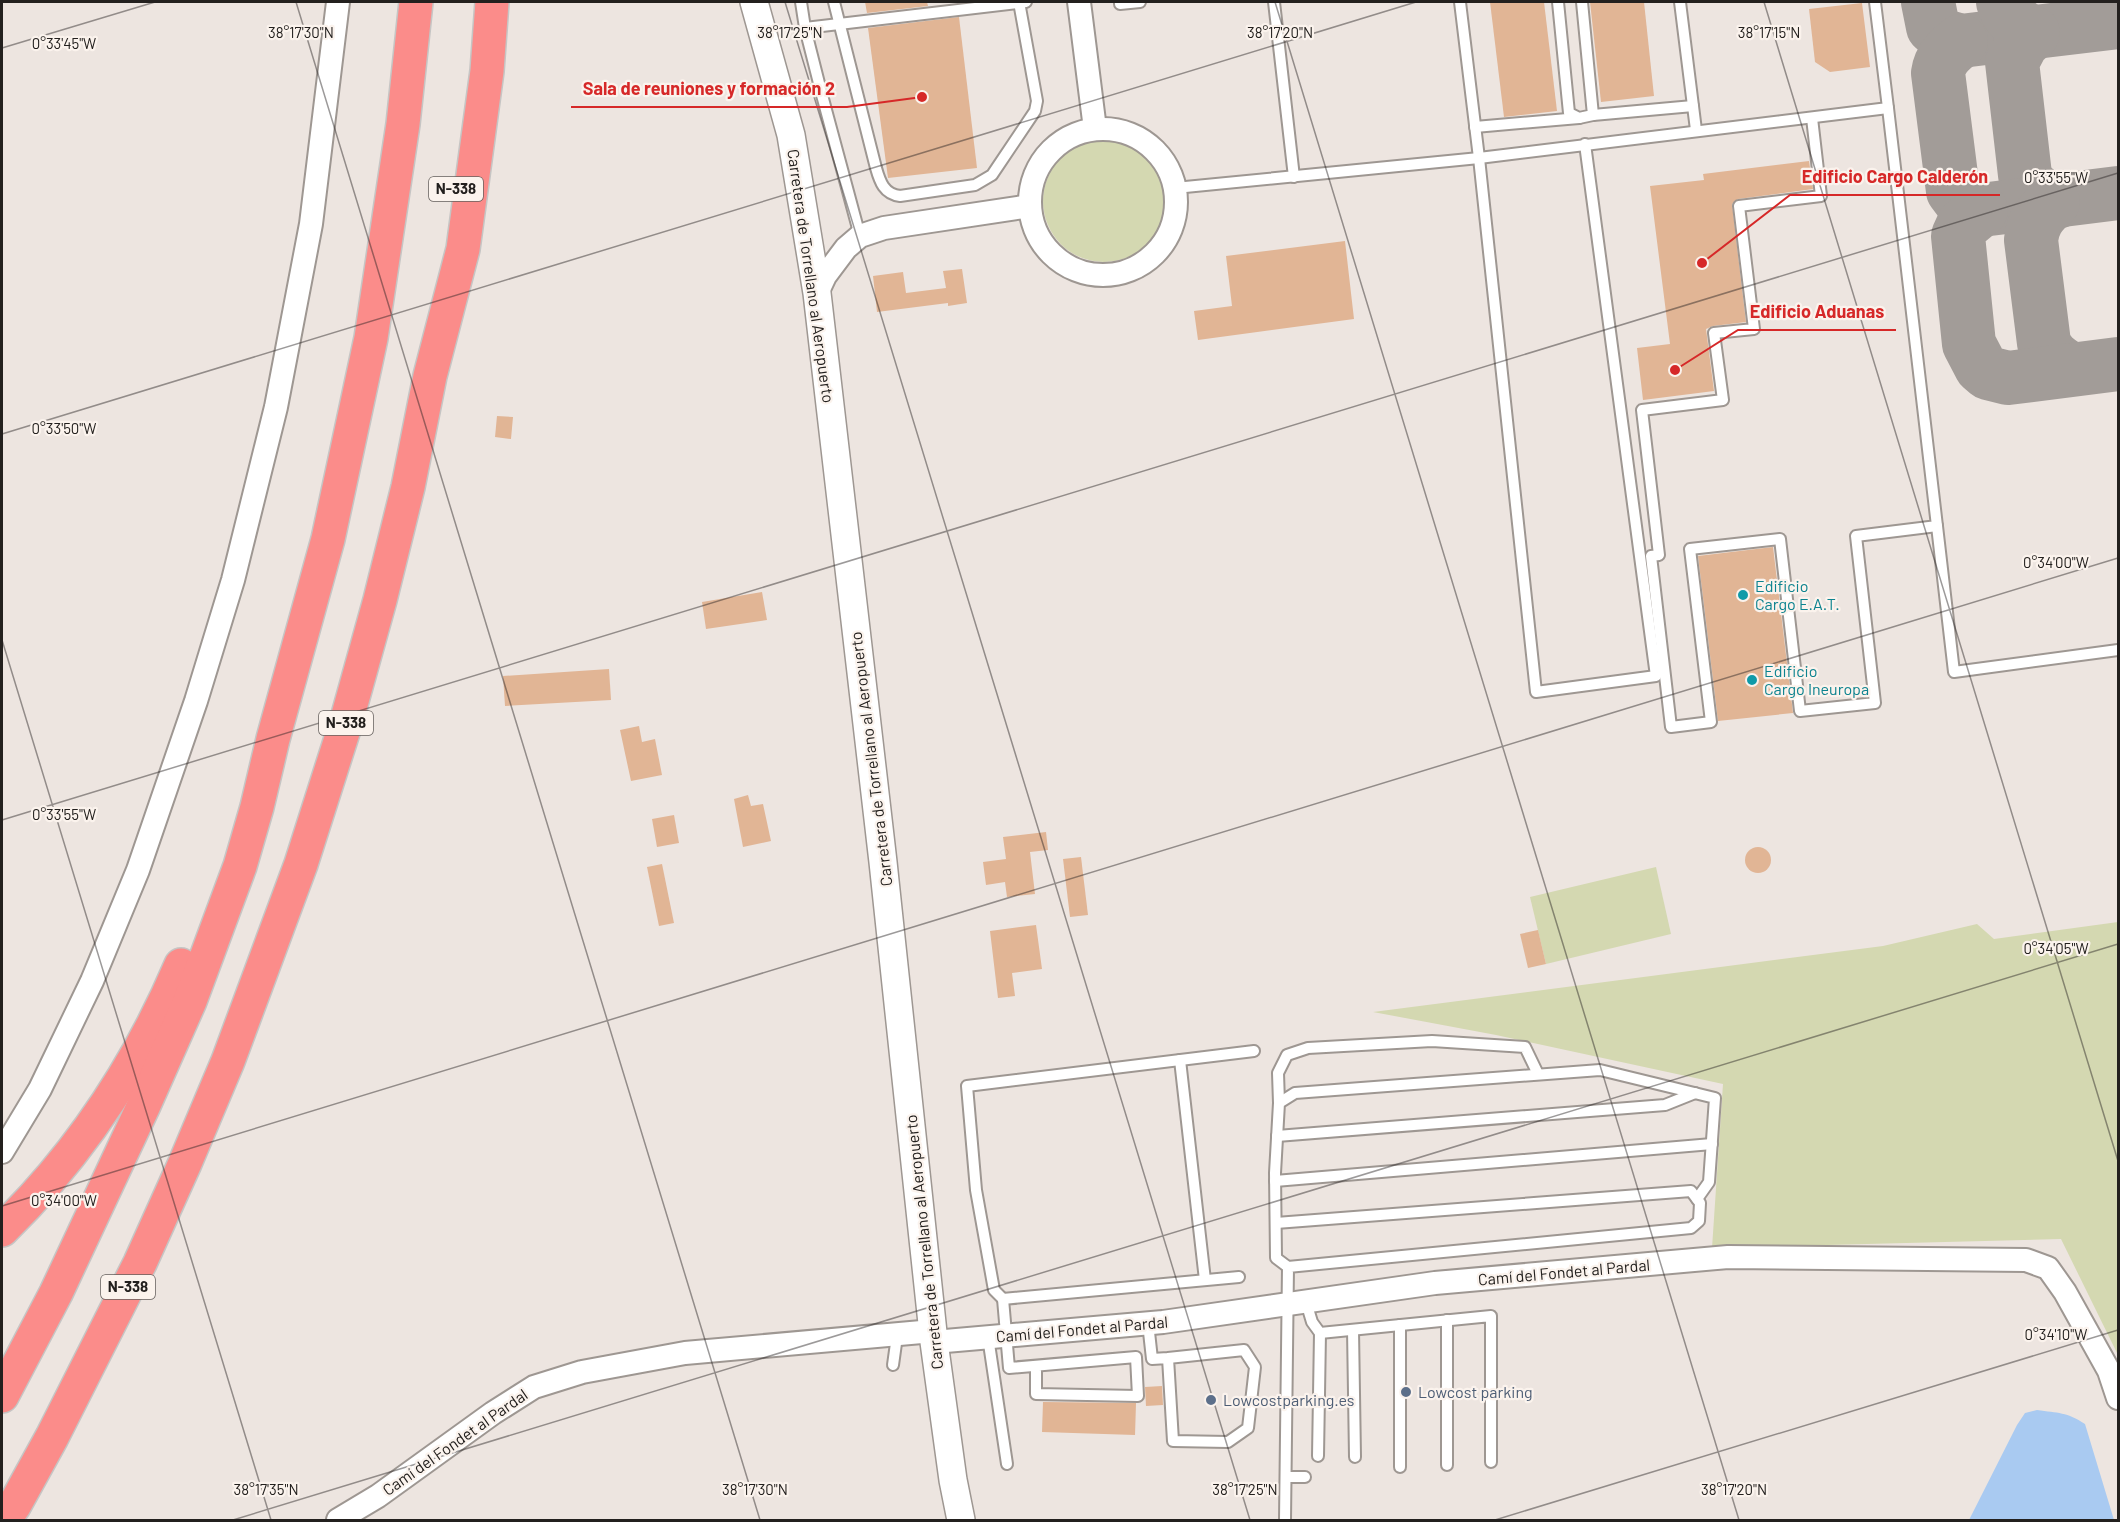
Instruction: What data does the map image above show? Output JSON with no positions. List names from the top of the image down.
{
  "streets": {
    "highway": ["N-338"],
    "street": ["Carretera de Torrellano al Aeropuerto", "Camí del Fondet al Pardal"]
  },
  "crossings": [
    ["Carretera de Torrellano al Aeropuerto", "Camí del Fondet al Pardal"]
  ],
  "places": [
    "Sala de reuniones y formación 2",
    "Edificio Cargo Calderón",
    "Edificio Aduanas",
    "Edificio Cargo E.A.T.",
    "Edificio Cargo Ineuropa",
    "Lowcost parking",
    "Lowcostparking.es"
  ],
  "coordinates": [
    "38°17'30\"N",
    "38°17'25\"N",
    "38°17'20\"N",
    "38°17'15\"N",
    "0°33'45\"W",
    "0°33'55\"W",
    "0°33'50\"W",
    "0°34'00\"W",
    "0°34'05\"W",
    "0°34'10\"W",
    "38°17'35\"N"
  ]
}
